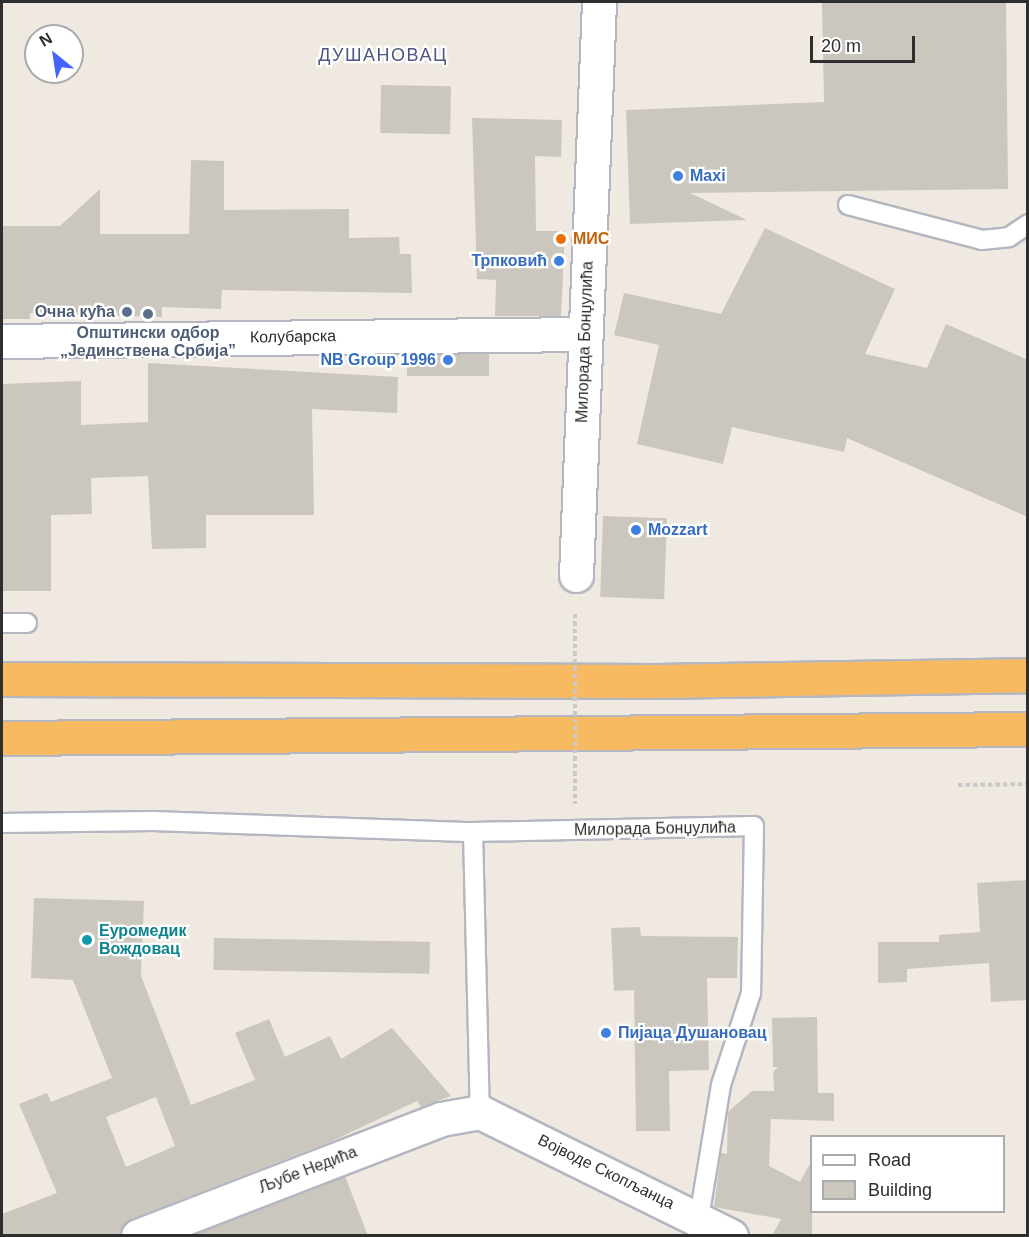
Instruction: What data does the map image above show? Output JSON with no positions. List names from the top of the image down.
{
  "streets": {
    "street": [
      "Колубарска",
      "Милорада Бонџулића",
      "Љубе Недића",
      "Војводе Скопљанца"
    ]
  },
  "crossings": [
    ["Колубарска", "Милорада Бонџулића"],
    ["Милорада Бонџулића", "Војводе Скопљанца"],
    ["Љубе Недића", "Војводе Скопљанца"]
  ],
  "districts": ["ДУШАНОВАЦ"],
  "places": [
    "Maxi",
    "МИС",
    "Трпковић",
    "Очна кућа",
    "Општински одбор „Јединствена Србија”",
    "NB Group 1996",
    "Mozzart",
    "Еуромедик Вождовац",
    "Пијаца Душановац"
  ],
  "legend": ["Road", "Building"],
  "scale_bar": "20 m",
  "north": "top left"
}
